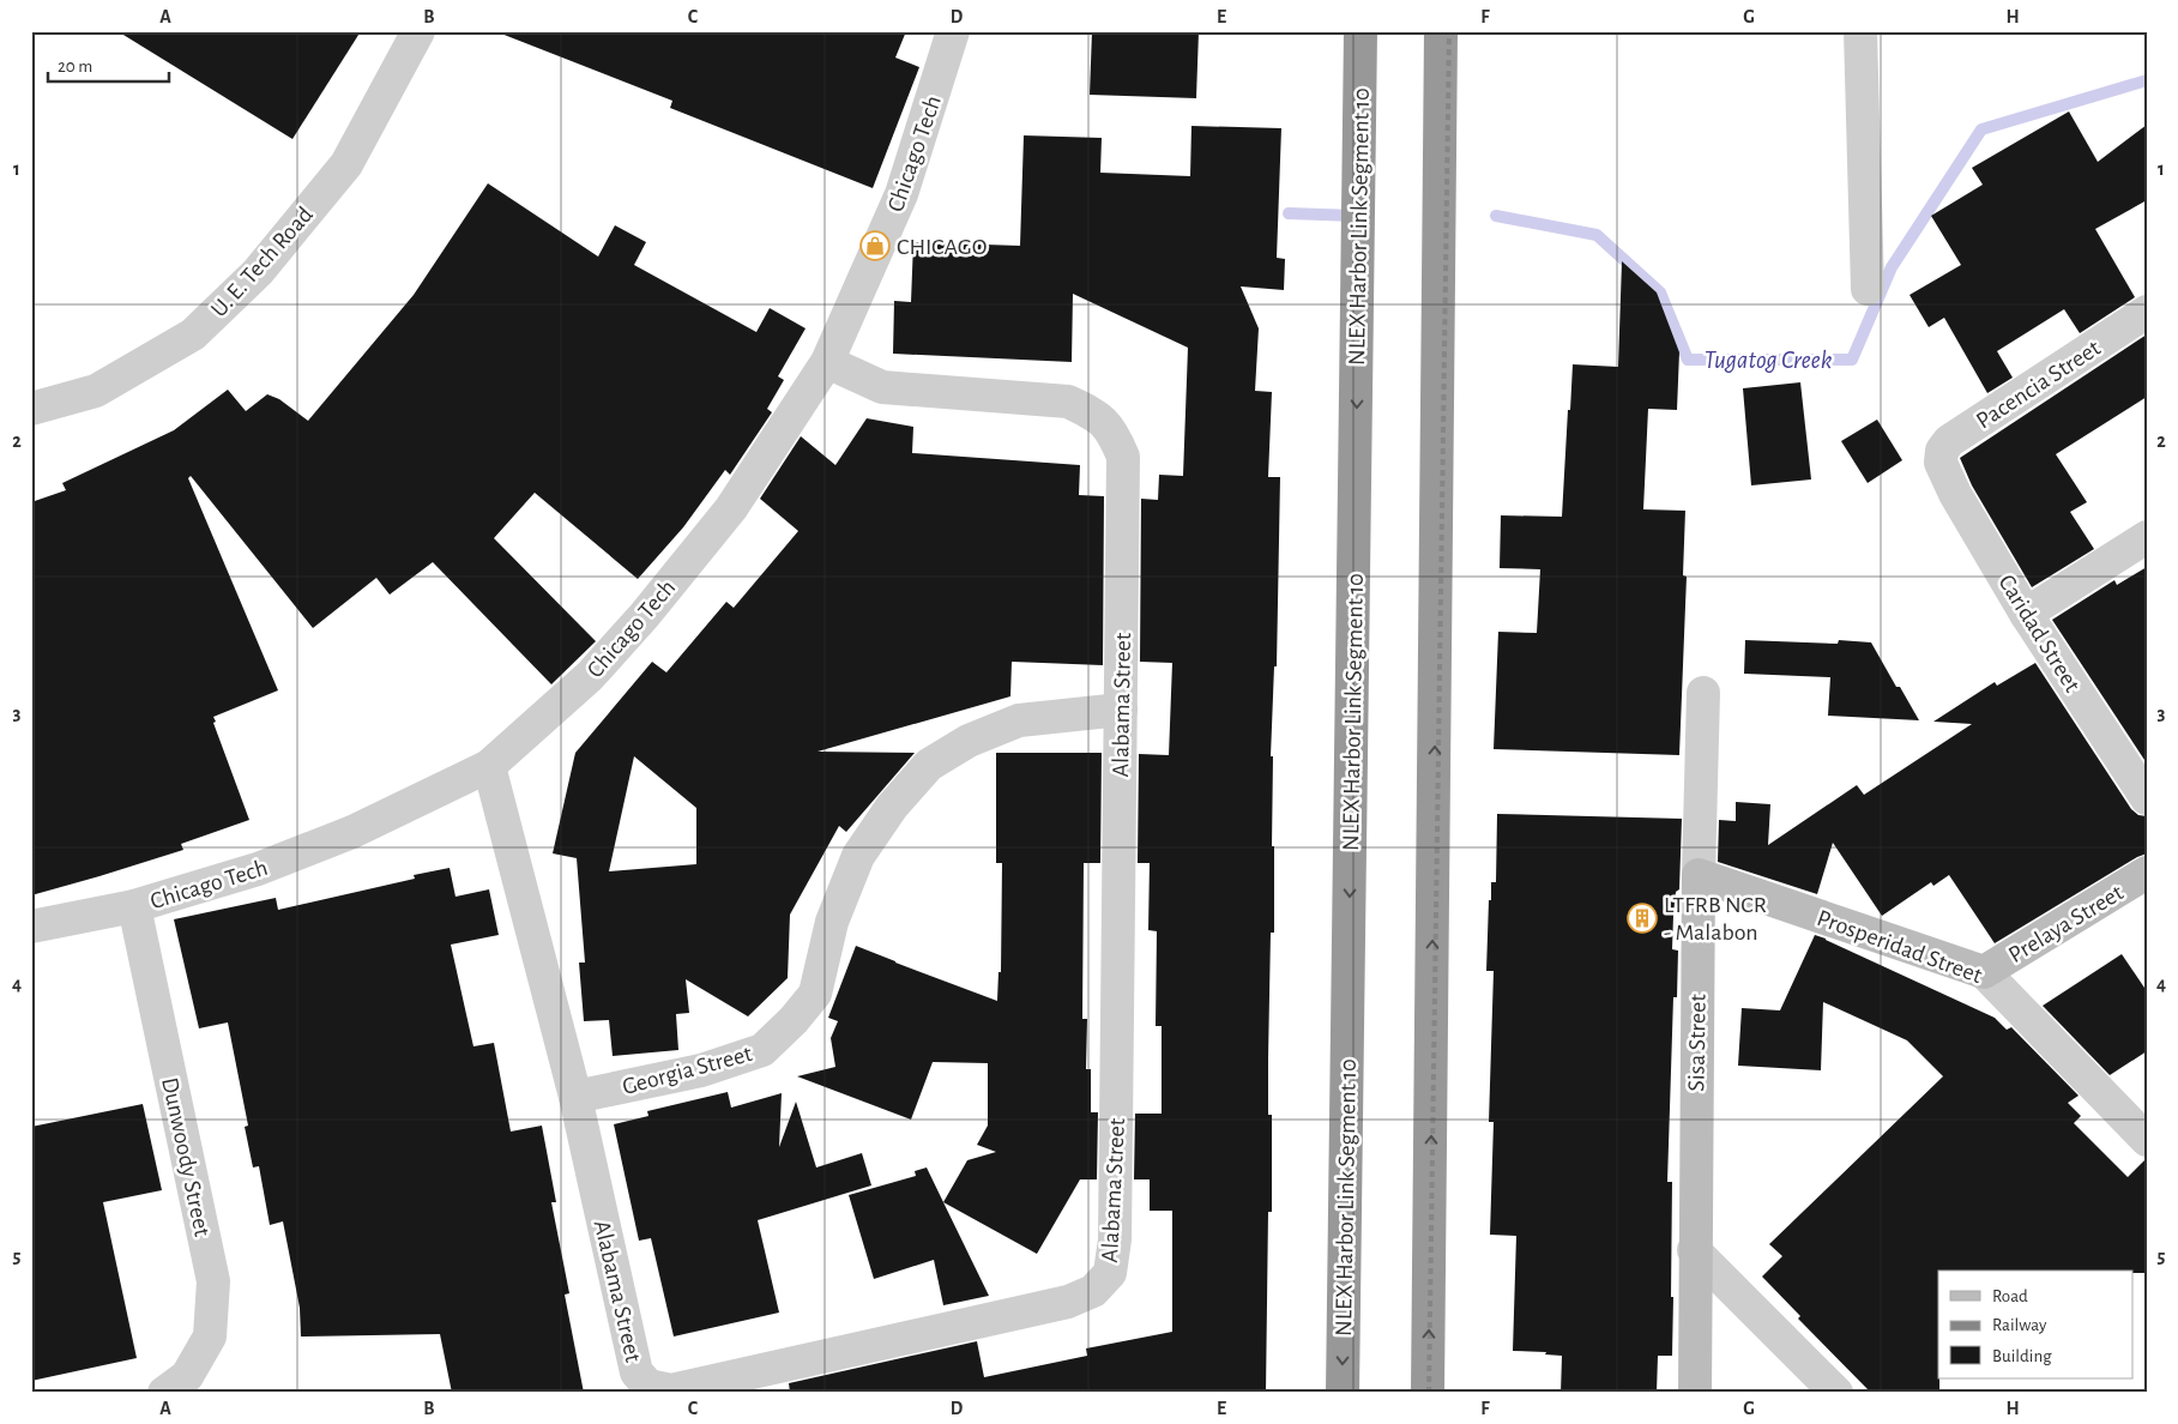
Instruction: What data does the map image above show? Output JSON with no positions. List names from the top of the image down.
{
  "streets": {
    "highway": ["NLEX Harbor Link Segment 10"],
    "street": [
      "Chicago Tech",
      "U. E. Tech Road",
      "Pacencia Street",
      "Caridad Street",
      "Alabama Street",
      "Prelaya Street",
      "Prosperidad Street",
      "Sisa Street",
      "Georgia Street",
      "Dunwoody Street"
    ]
  },
  "crossings": [
    ["Chicago Tech", "Alabama Street"],
    ["Chicago Tech", "Dunwoody Street"],
    ["Pacencia Street", "Caridad Street"],
    ["Alabama Street", "Georgia Street"],
    ["Prelaya Street", "Prosperidad Street"],
    ["Prosperidad Street", "Sisa Street"]
  ],
  "water": ["Tugatog Creek"],
  "places": {
    "shop": ["CHICAGO"],
    "building": ["LTFRB NCR - Malabon"]
  },
  "legend": ["Road", "Railway", "Building"],
  "scale_bar": "20 m",
  "grid": {
    "columns": [
      "A",
      "B",
      "C",
      "D",
      "E",
      "F",
      "G",
      "H"
    ],
    "rows": [
      "1",
      "2",
      "3",
      "4",
      "5"
    ]
  }
}
